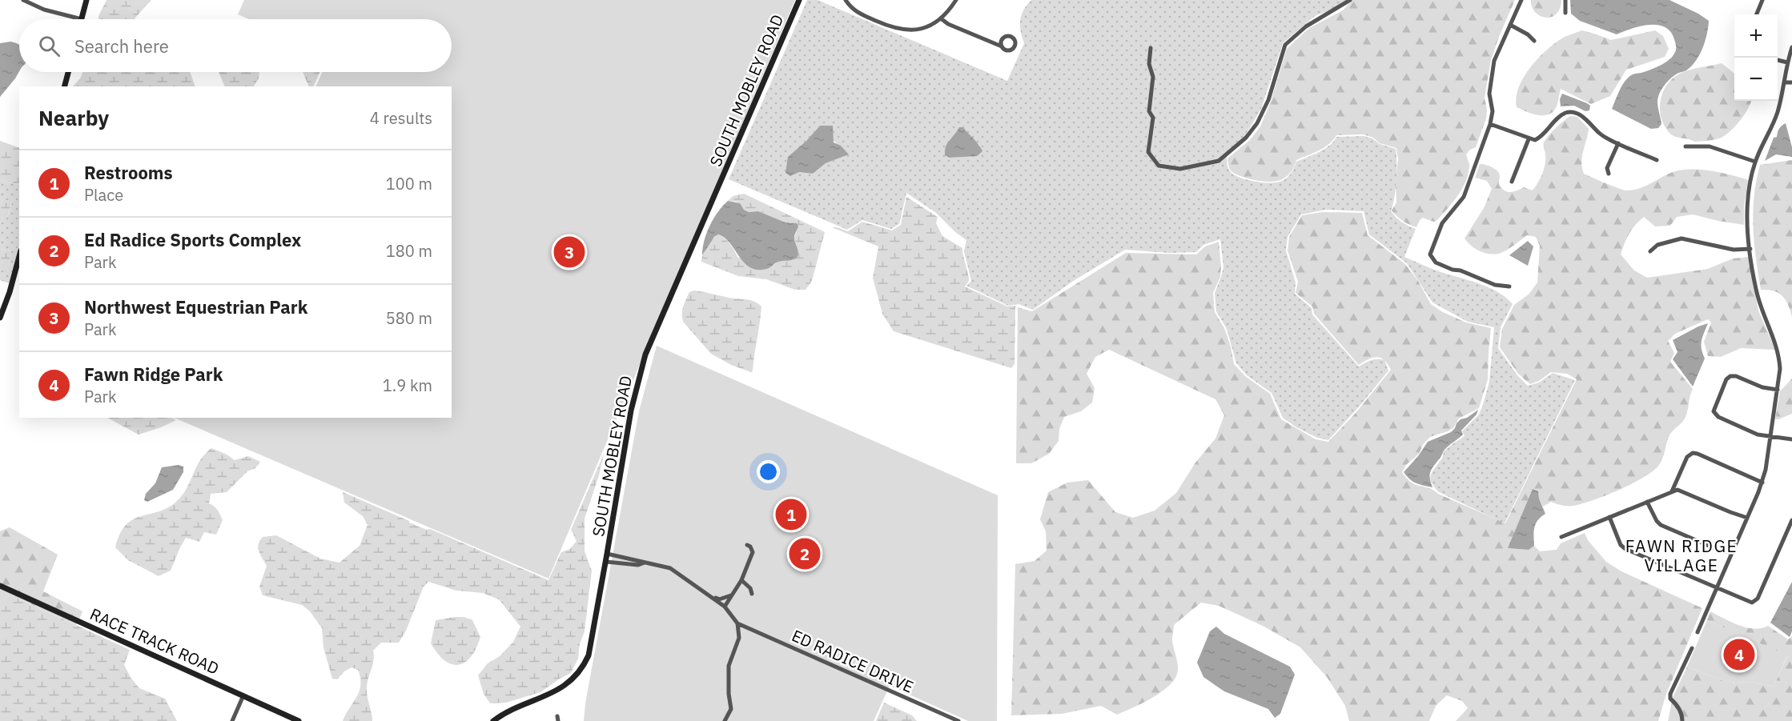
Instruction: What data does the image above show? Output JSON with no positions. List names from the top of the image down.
{
  "streets": {
    "street": ["SOUTH MOBLEY ROAD", "RACE TRACK ROAD", "ED RADICE DRIVE"]
  },
  "crossings": [
    ["SOUTH MOBLEY ROAD", "ED RADICE DRIVE"]
  ],
  "districts": ["FAWN RIDGE VILLAGE"],
  "page": {
    "map_buttons": ["+", "−"],
    "search": "Search here",
    "heading": ["Nearby", "4 results"],
    "list": [
      {
        "mark": "1",
        "name": "Restrooms",
        "note": "Place",
        "value": "100 m"
      },
      {
        "mark": "2",
        "name": "Ed Radice Sports Complex",
        "note": "Park",
        "value": "180 m"
      },
      {
        "mark": "3",
        "name": "Northwest Equestrian Park",
        "note": "Park",
        "value": "580 m"
      },
      {
        "mark": "4",
        "name": "Fawn Ridge Park",
        "note": "Park",
        "value": "1.9 km"
      }
    ],
    "pins": [
      "3",
      "1",
      "2",
      "4"
    ]
  }
}
